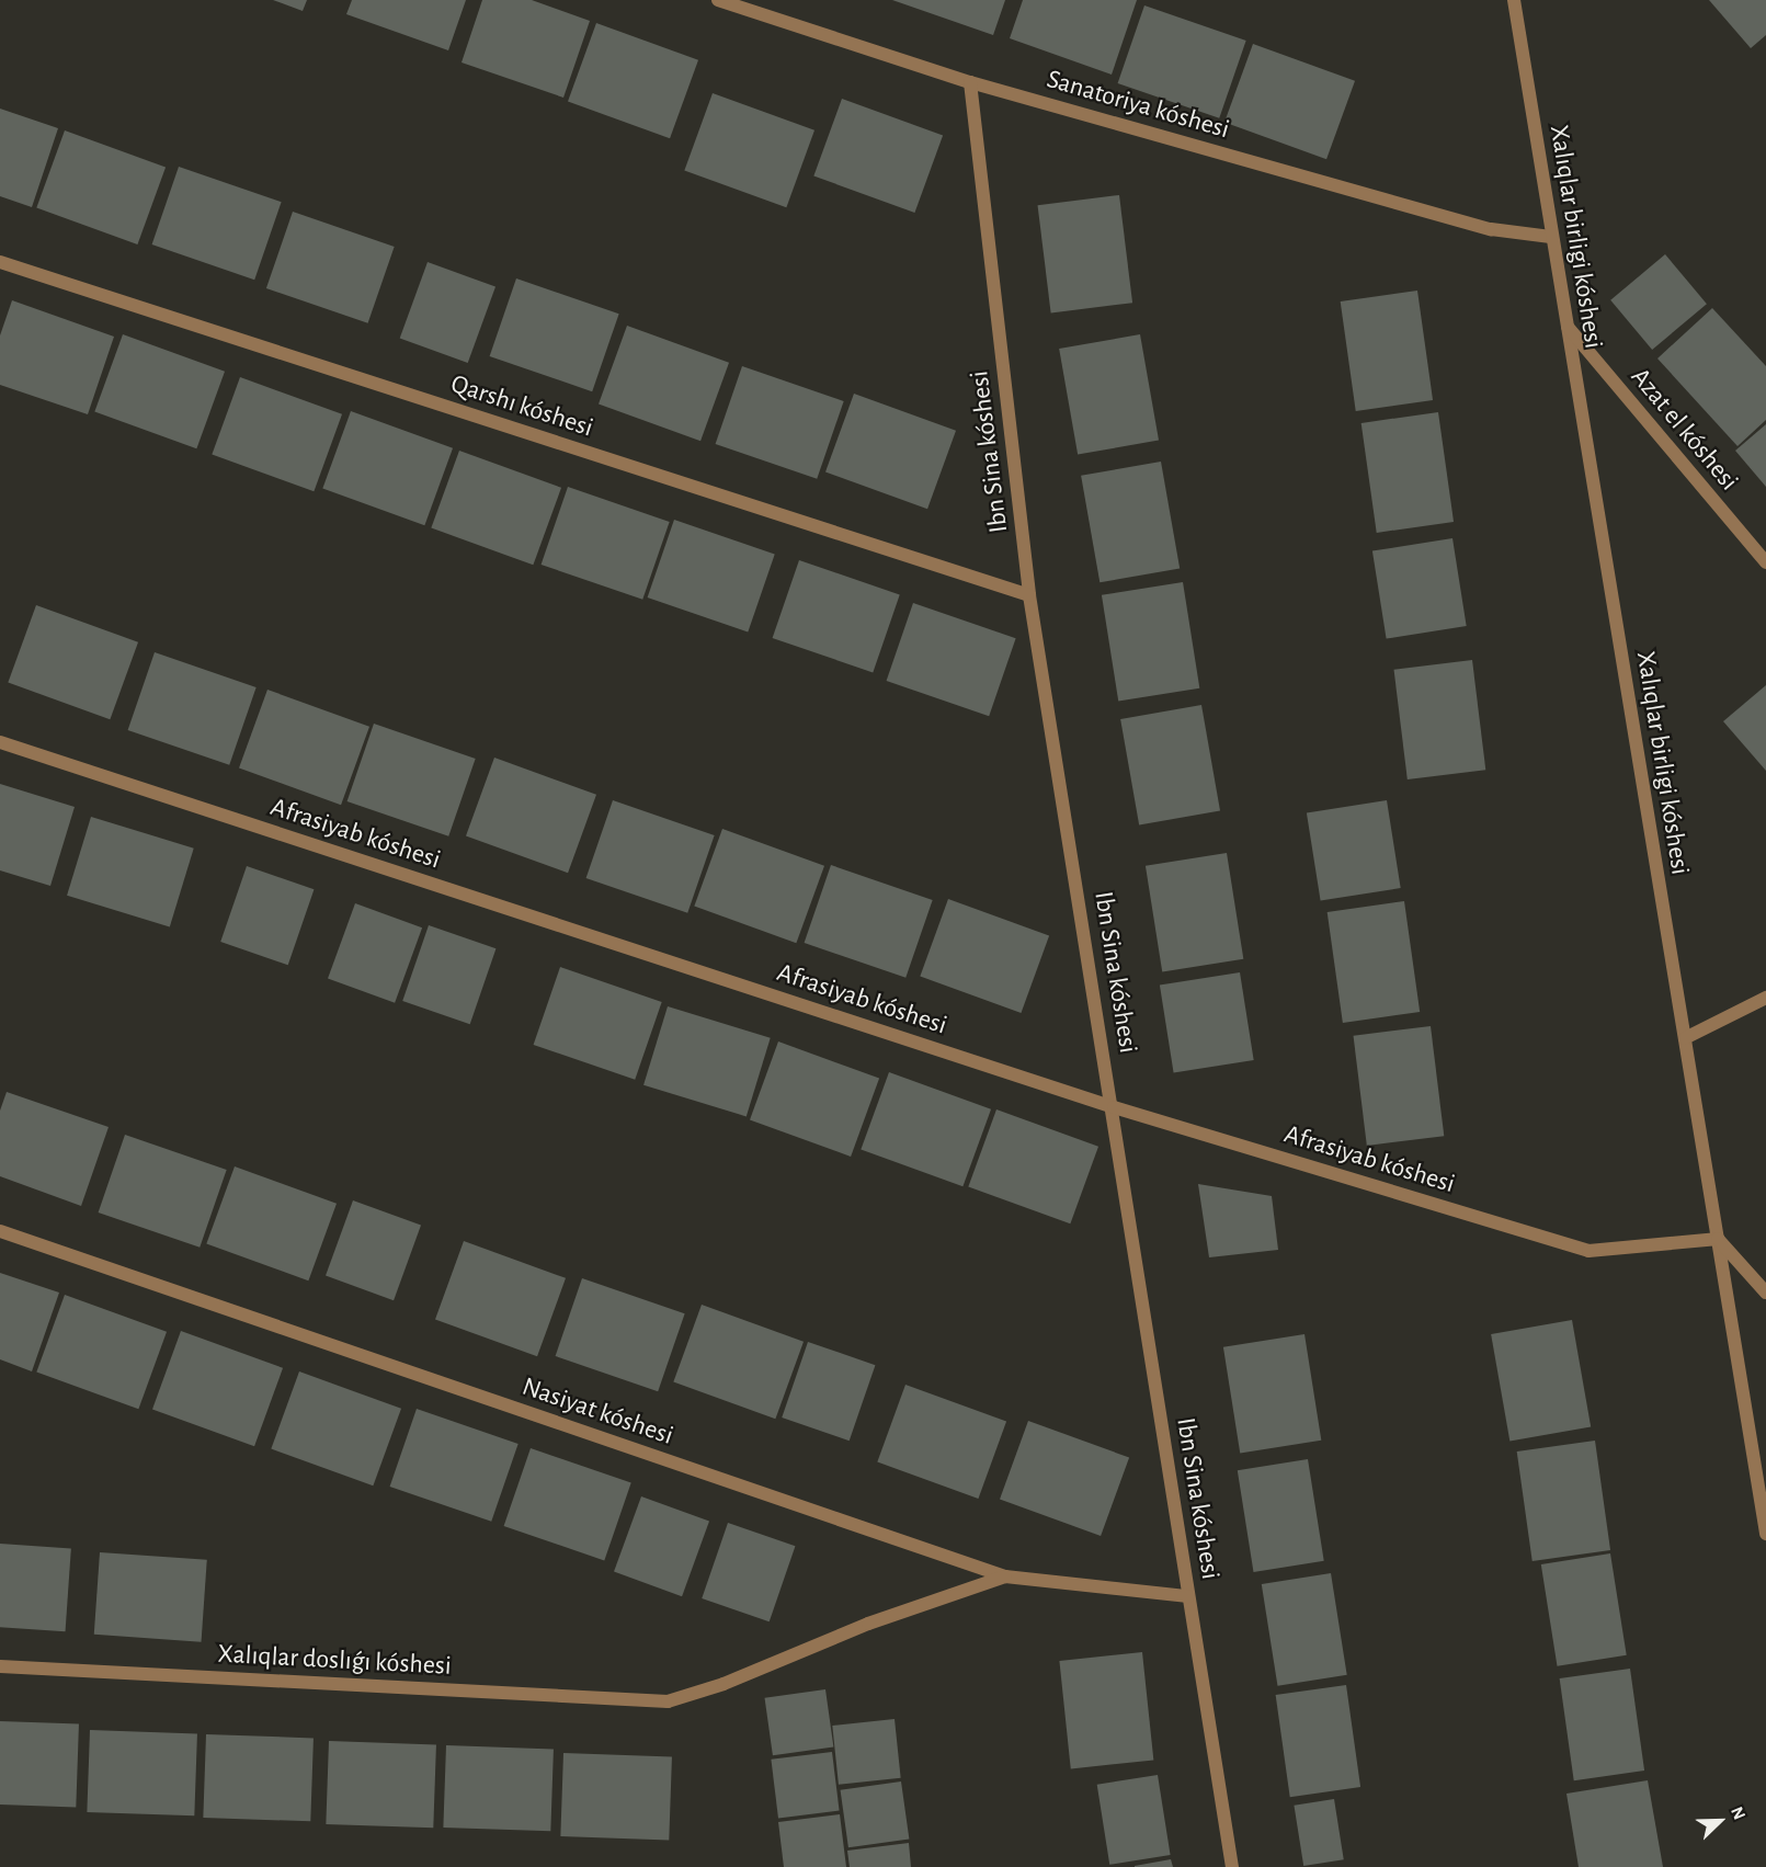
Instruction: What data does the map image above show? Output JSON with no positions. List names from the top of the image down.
{
  "streets": {
    "street": [
      "Sanatoriya kóshesi",
      "Xalıqlar birligi kóshesi",
      "Qarshı kóshesi",
      "Azat el kóshesi",
      "Ibn Sina kóshesi",
      "Afrasiyab kóshesi",
      "Nasiyat kóshesi",
      "Xalıqlar doslıǵı kóshesi"
    ]
  },
  "crossings": [
    ["Sanatoriya kóshesi", "Xalıqlar birligi kóshesi"],
    ["Sanatoriya kóshesi", "Ibn Sina kóshesi"],
    ["Xalıqlar birligi kóshesi", "Azat el kóshesi"],
    ["Xalıqlar birligi kóshesi", "Afrasiyab kóshesi"],
    ["Qarshı kóshesi", "Ibn Sina kóshesi"],
    ["Ibn Sina kóshesi", "Afrasiyab kóshesi"],
    ["Ibn Sina kóshesi", "Nasiyat kóshesi"],
    ["Nasiyat kóshesi", "Xalıqlar doslıǵı kóshesi"]
  ],
  "north": "top right"
}
